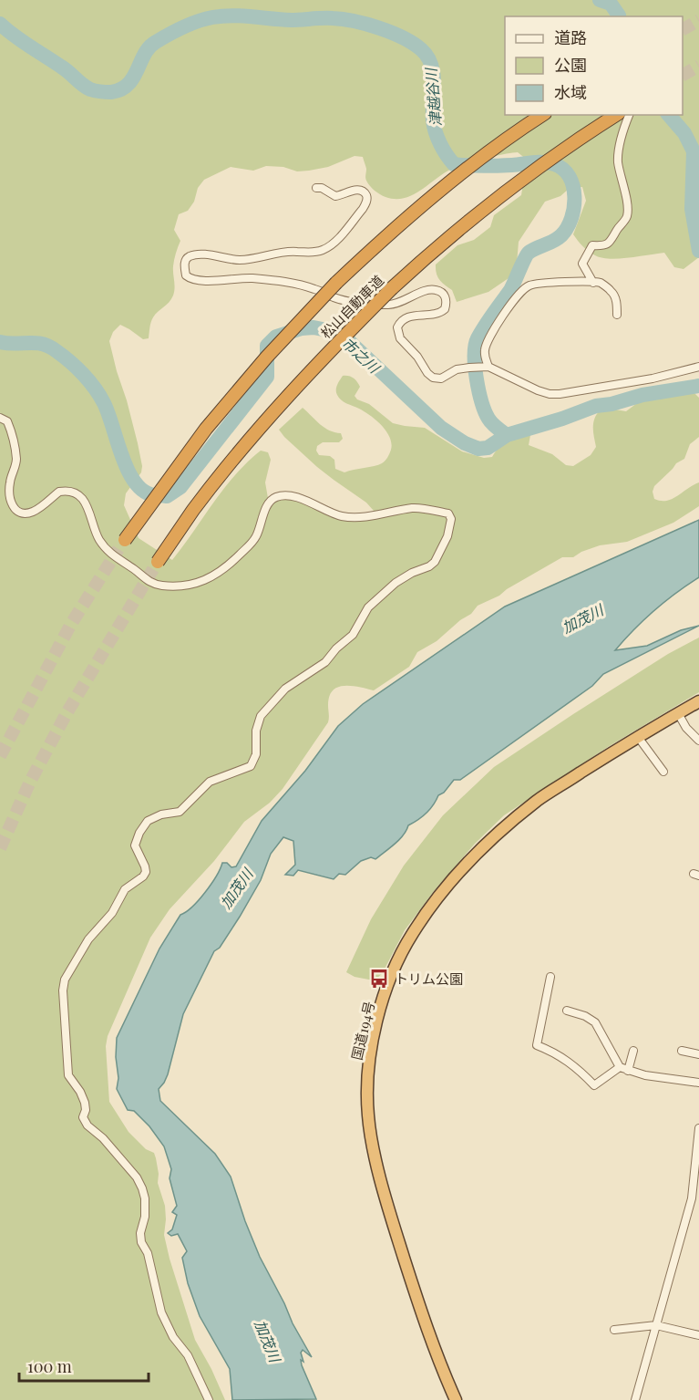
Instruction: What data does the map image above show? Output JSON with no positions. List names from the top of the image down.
{
  "streets": {
    "highway": ["松山自動車道", "国道194号"]
  },
  "water": ["津越谷川", "市之川", "加茂川"],
  "places": {
    "bus stop": ["トリム公園"]
  },
  "legend": ["道路", "公園", "水域"],
  "scale_bar": "100 m"
}
